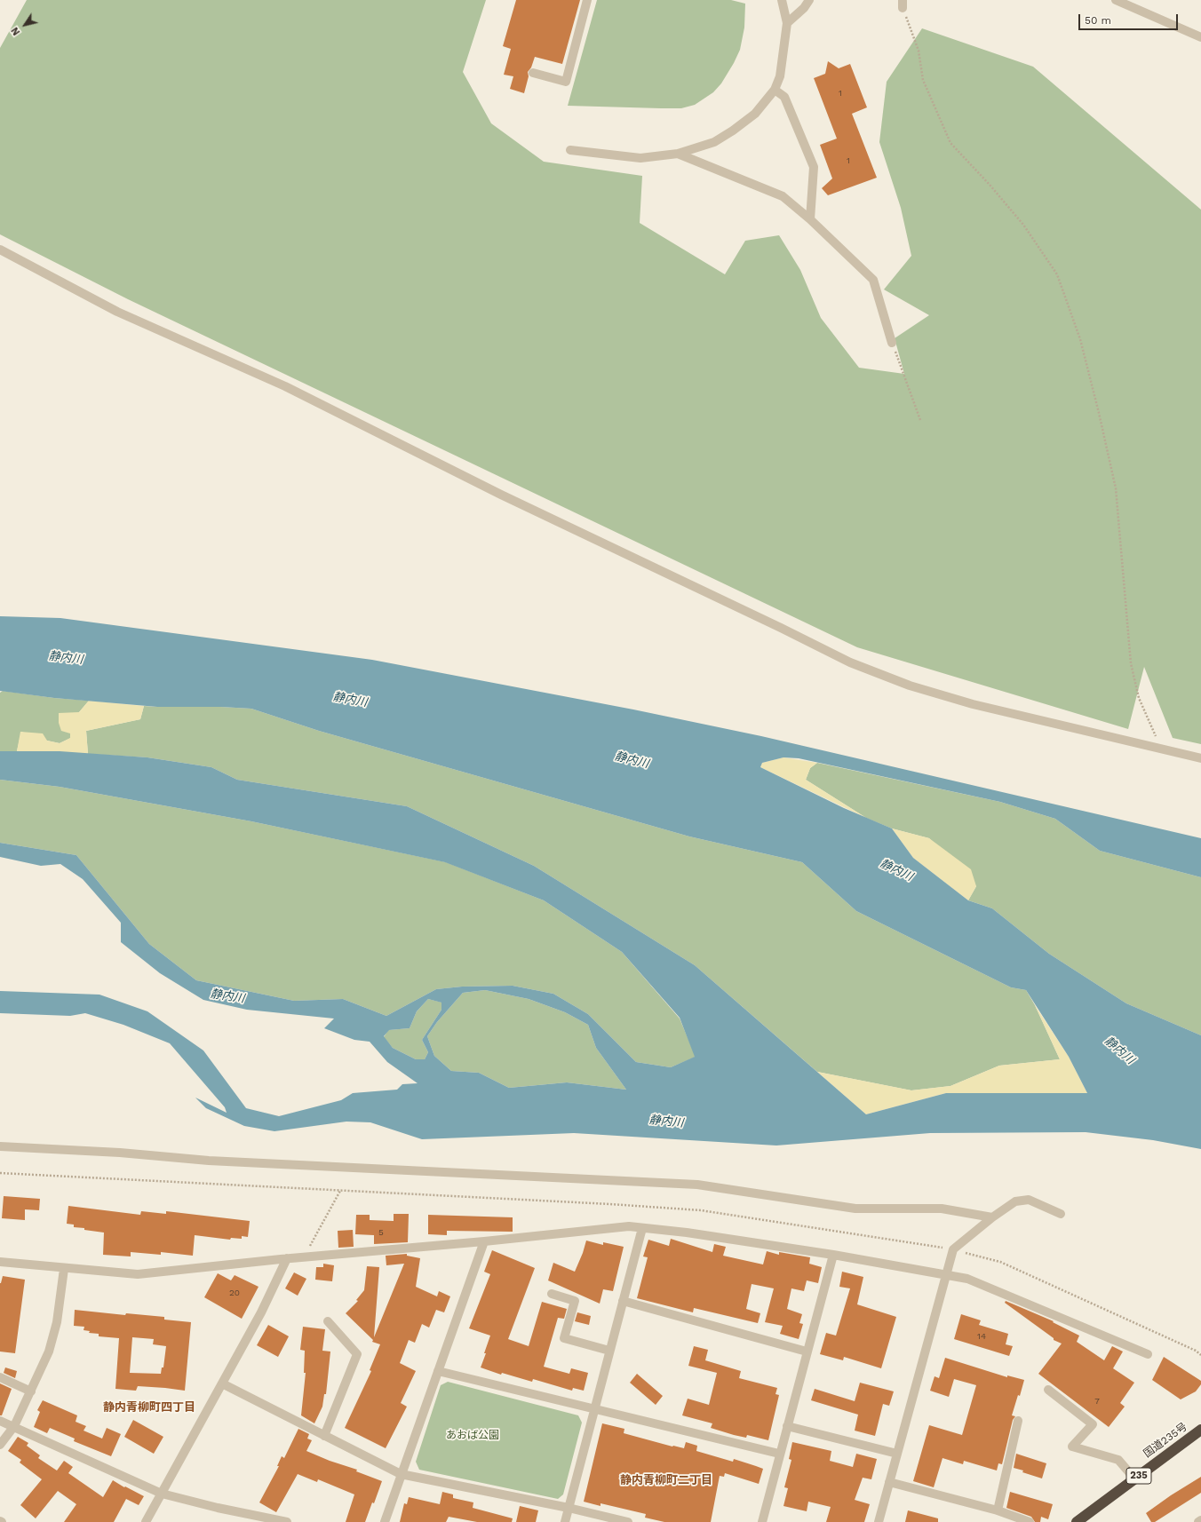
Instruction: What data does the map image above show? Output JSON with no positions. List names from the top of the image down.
{
  "streets": {
    "highway": ["国道235号", "235"]
  },
  "districts": ["静内青柳町四丁目", "静内青柳町二丁目"],
  "water": ["静内川"],
  "parks": ["あおば公園"],
  "house_numbers": [
    "1",
    "1",
    "5",
    "20",
    "14",
    "7"
  ],
  "scale_bar": "50 m",
  "north": "bottom left"
}
